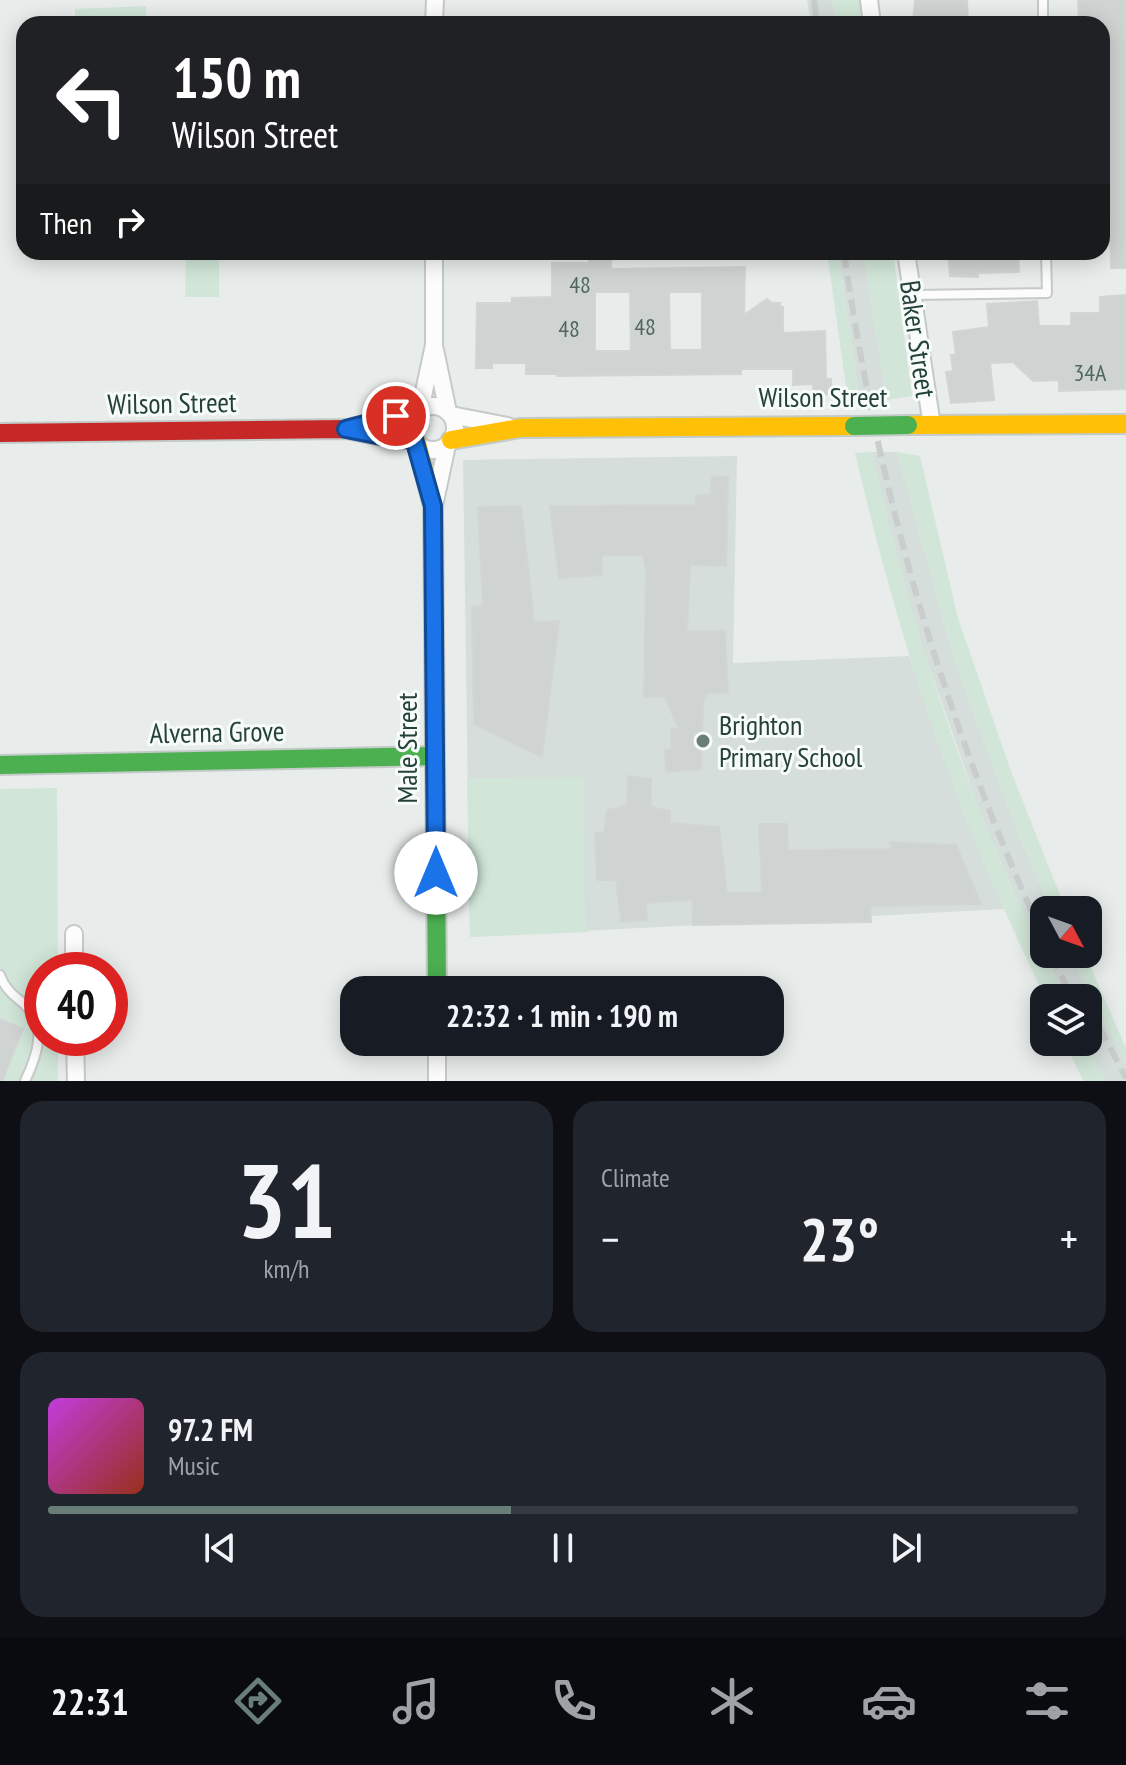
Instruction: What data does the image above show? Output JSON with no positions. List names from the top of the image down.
{
  "streets": {
    "street": [
      "Baker Street",
      "Wilson Street",
      "Alverna Grove",
      "Male Street"
    ]
  },
  "crossings": [
    ["Baker Street", "Wilson Street"],
    ["Wilson Street", "Male Street"],
    ["Alverna Grove", "Male Street"]
  ],
  "places": ["Brighton Primary School"],
  "house_numbers": [
    "48",
    "48",
    "48",
    "34A"
  ],
  "north": "bottom right",
  "page": {
    "turn": ["150 m", "Wilson Street"],
    "then": "Then",
    "limit": "40",
    "trip": "22:32 · 1 min · 190 m",
    "tile": [
      ["31", "km/h"],
      "Climate"
    ],
    "heat": ["−", "23°", "+"],
    "song": ["97.2 FM", "Music"],
    "tabs": "22:31"
  }
}
